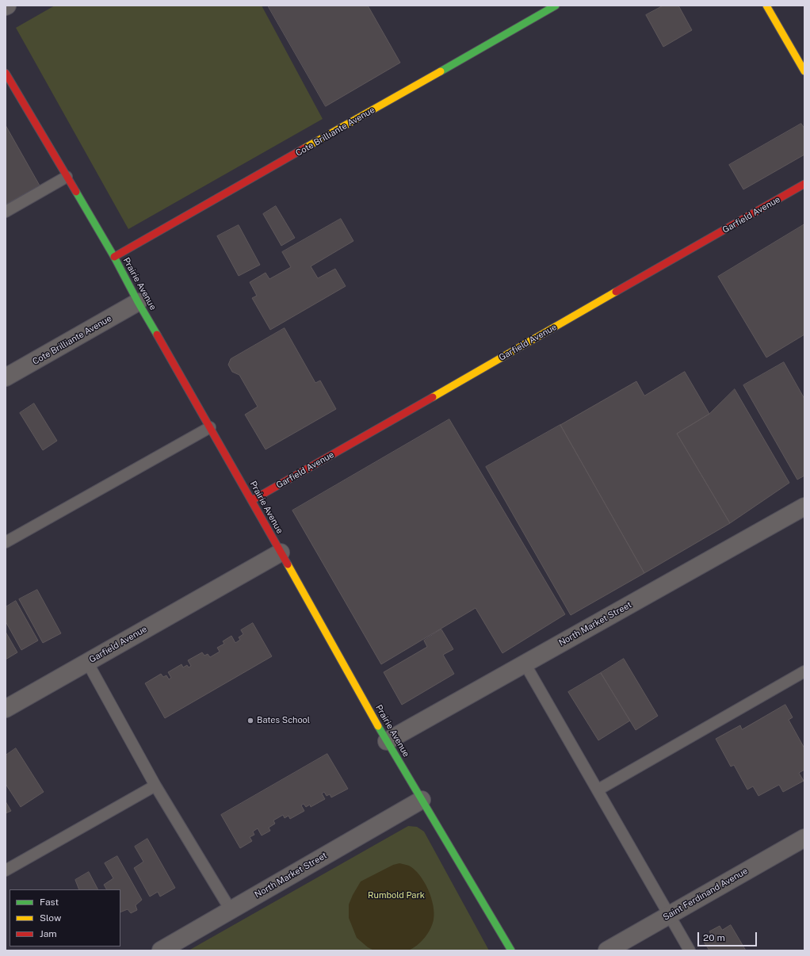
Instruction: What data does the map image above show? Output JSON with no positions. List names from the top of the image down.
{
  "streets": {
    "street": [
      "Cote Brilliante Avenue",
      "Garfield Avenue",
      "Prairie Avenue",
      "North Market Street",
      "Saint Ferdinand Avenue"
    ]
  },
  "crossings": [
    ["Cote Brilliante Avenue", "Prairie Avenue"],
    ["Garfield Avenue", "Prairie Avenue"],
    ["Prairie Avenue", "North Market Street"]
  ],
  "parks": ["Rumbold Park"],
  "places": ["Bates School"],
  "legend": ["Fast", "Slow", "Jam"],
  "scale_bar": "20 m"
}
